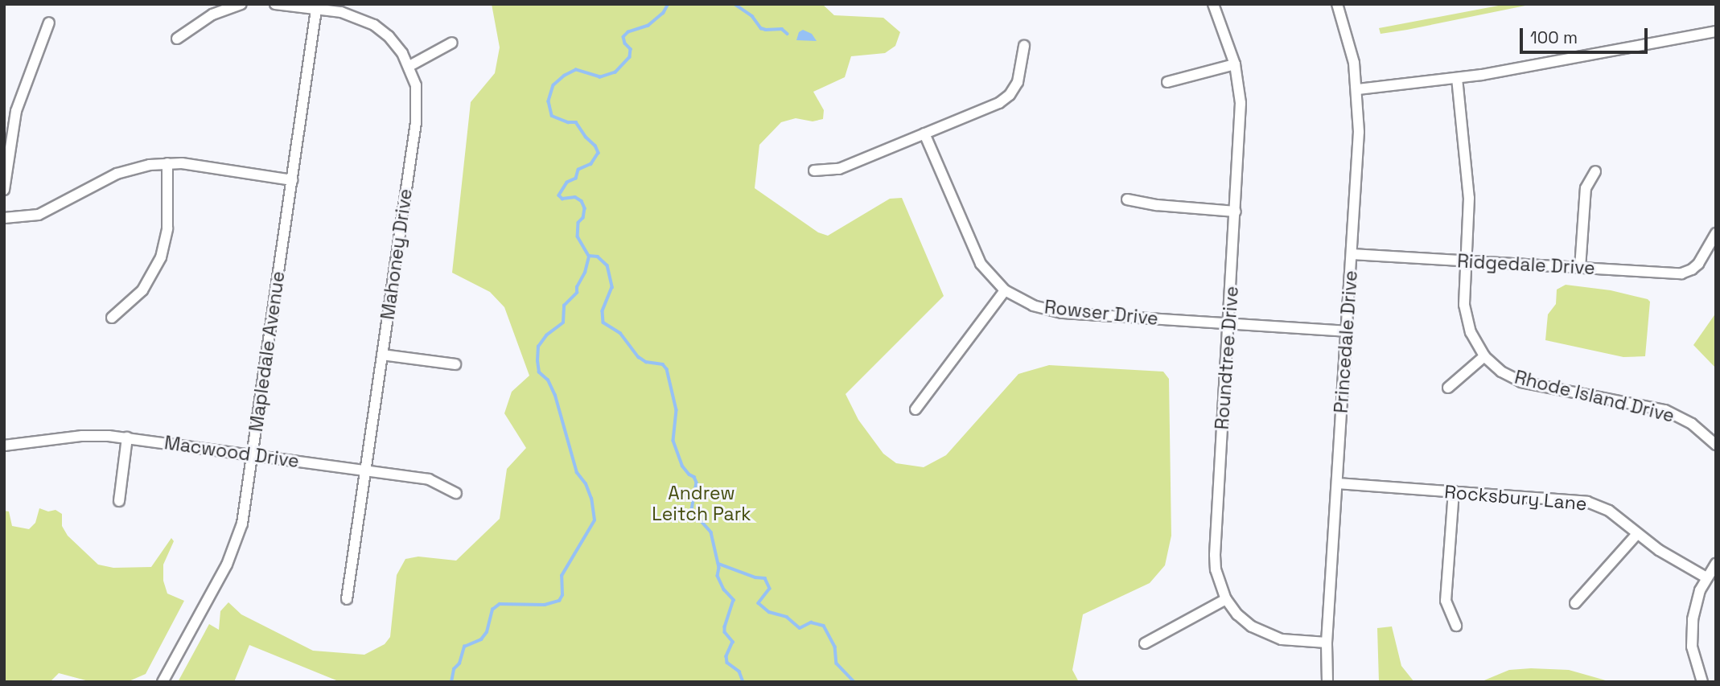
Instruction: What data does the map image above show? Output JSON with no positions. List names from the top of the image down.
{
  "streets": {
    "street": [
      "Mahoney Drive",
      "Ridgedale Drive",
      "Rowser Drive",
      "Princedale Drive",
      "Mapledale Avenue",
      "Roundtree Drive",
      "Rhode Island Drive",
      "Macwood Drive",
      "Rocksbury Lane"
    ]
  },
  "crossings": [
    ["Mahoney Drive", "Mapledale Avenue"],
    ["Mahoney Drive", "Macwood Drive"],
    ["Ridgedale Drive", "Princedale Drive"],
    ["Ridgedale Drive", "Rhode Island Drive"],
    ["Rowser Drive", "Princedale Drive"],
    ["Rowser Drive", "Roundtree Drive"],
    ["Princedale Drive", "Roundtree Drive"],
    ["Princedale Drive", "Rocksbury Lane"],
    ["Mapledale Avenue", "Macwood Drive"]
  ],
  "parks": ["Andrew Leitch Park"],
  "scale_bar": "100 m"
}
